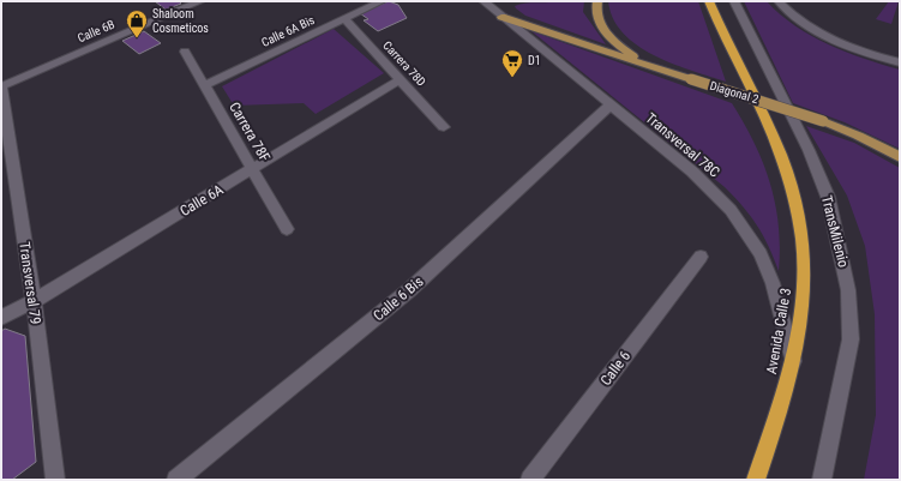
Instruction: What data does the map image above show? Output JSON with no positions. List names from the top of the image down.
{
  "streets": {
    "highway": ["Avenida Calle 3"],
    "main road": ["Diagonal 2"],
    "street": [
      "Calle 6B",
      "Calle 6A Bis",
      "Carrera 78D",
      "Carrera 78F",
      "Transversal 78C",
      "Calle 6A",
      "TransMilenio",
      "Transversal 79",
      "Calle 6 Bis",
      "Calle 6"
    ]
  },
  "crossings": [
    ["Calle 6B", "Transversal 79"],
    ["Calle 6A Bis", "Carrera 78D"],
    ["Calle 6A Bis", "Carrera 78F"],
    ["Carrera 78D", "Calle 6A"],
    ["Carrera 78F", "Calle 6A"],
    ["Transversal 78C", "Calle 6 Bis"],
    ["Transversal 78C", "Avenida Calle 3"],
    ["Calle 6A", "Transversal 79"]
  ],
  "places": {
    "shop": ["Shaloom Cosmeticos"],
    "supermarket": ["D1"]
  }
}
